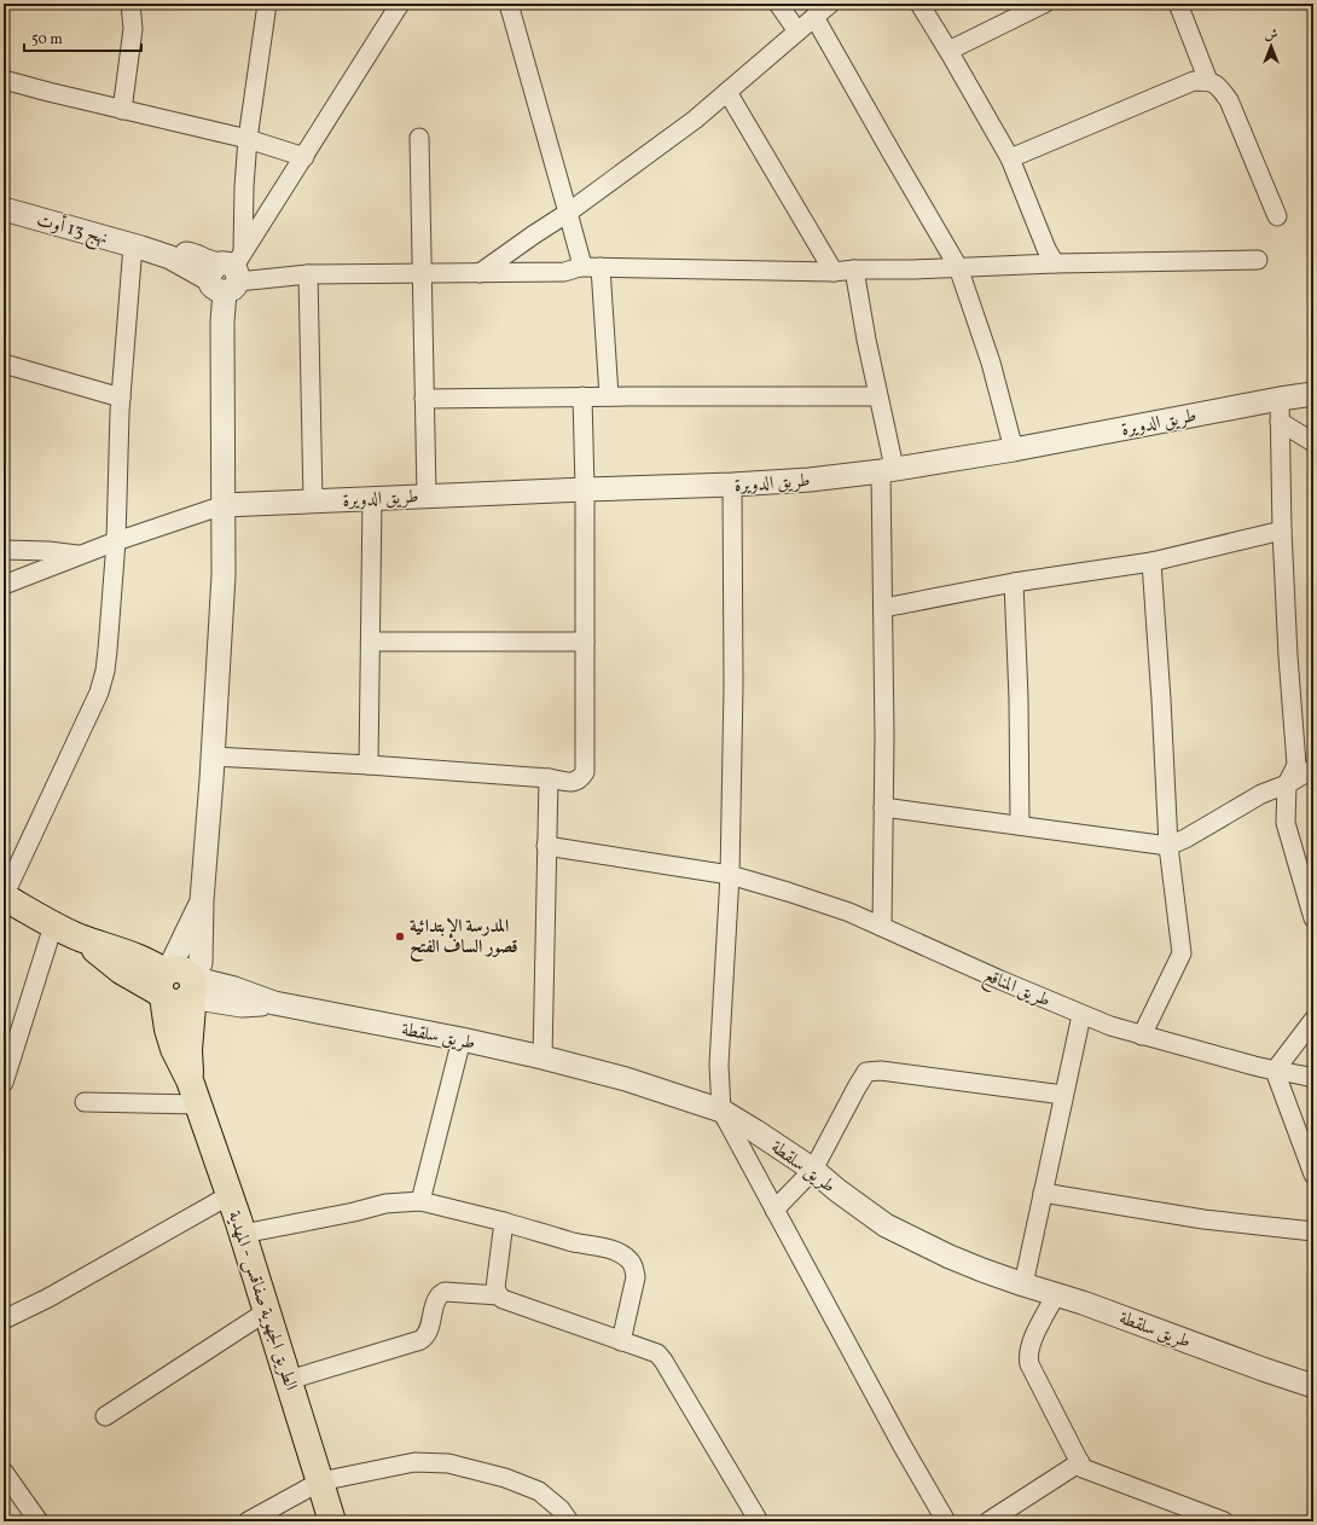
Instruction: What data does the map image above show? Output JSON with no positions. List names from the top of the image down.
{
  "streets": {
    "main road": ["الطريق الجهوية صفاقس - المهدية"],
    "street": [
      "نهج 13 أوت",
      "طريق الدويرة",
      "طريق المناقع",
      "طريق سلقطة"
    ]
  },
  "crossings": [
    ["طريق سلقطة", "الطريق الجهوية صفاقس - المهدية"]
  ],
  "places": ["المدرسة الإبتدائية قصور الساف الفتح"],
  "scale_bar": "50 m",
  "north": "top"
}
